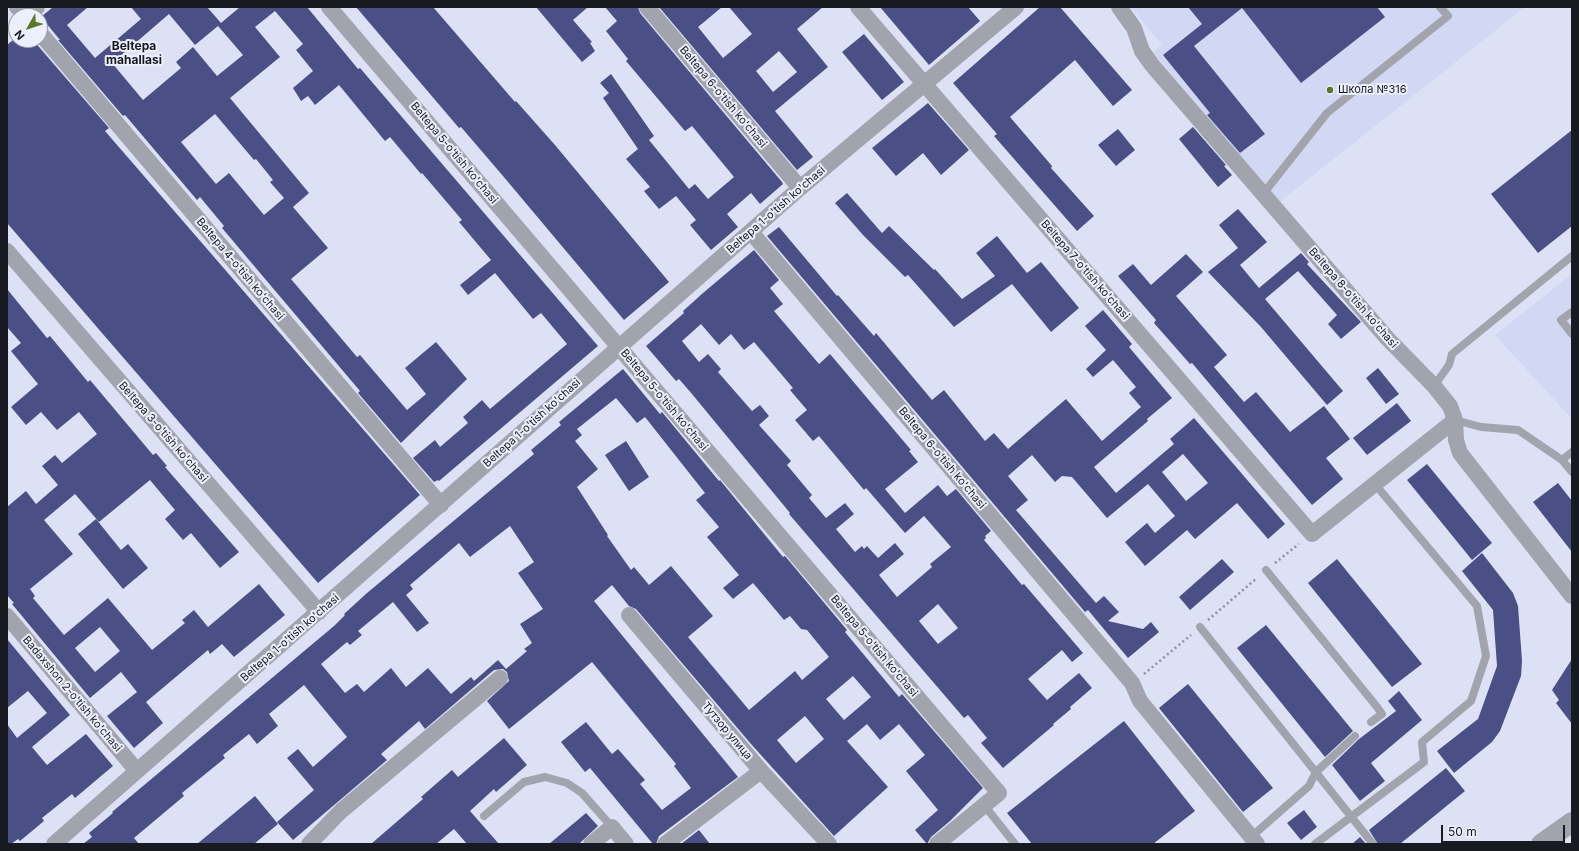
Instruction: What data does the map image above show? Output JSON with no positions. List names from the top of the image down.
{
  "streets": {
    "street": [
      "Beltepa 6-o'tish ko'chasi",
      "Beltepa 5-o'tish ko'chasi",
      "Beltepa 1-o'tish ko'chasi",
      "Beltepa 4-o'tish ko'chasi",
      "Beltepa 7-o'tish ko'chasi",
      "Beltepa 8-o'tish ko'chasi",
      "Beltepa 3-o'tish ko'chasi",
      "Badaxshon 2-o'tish ko'chasi",
      "Тутзор улица"
    ]
  },
  "crossings": [
    ["Beltepa 6-o'tish ko'chasi", "Beltepa 1-o'tish ko'chasi"],
    ["Beltepa 5-o'tish ko'chasi", "Beltepa 1-o'tish ko'chasi"],
    ["Beltepa 1-o'tish ko'chasi", "Beltepa 4-o'tish ko'chasi"],
    ["Beltepa 1-o'tish ko'chasi", "Beltepa 7-o'tish ko'chasi"],
    ["Beltepa 1-o'tish ko'chasi", "Beltepa 3-o'tish ko'chasi"],
    ["Beltepa 1-o'tish ko'chasi", "Badaxshon 2-o'tish ko'chasi"]
  ],
  "districts": ["Beltepa mahallasi"],
  "places": ["Школа №316"],
  "scale_bar": "50 m",
  "north": "bottom left"
}
